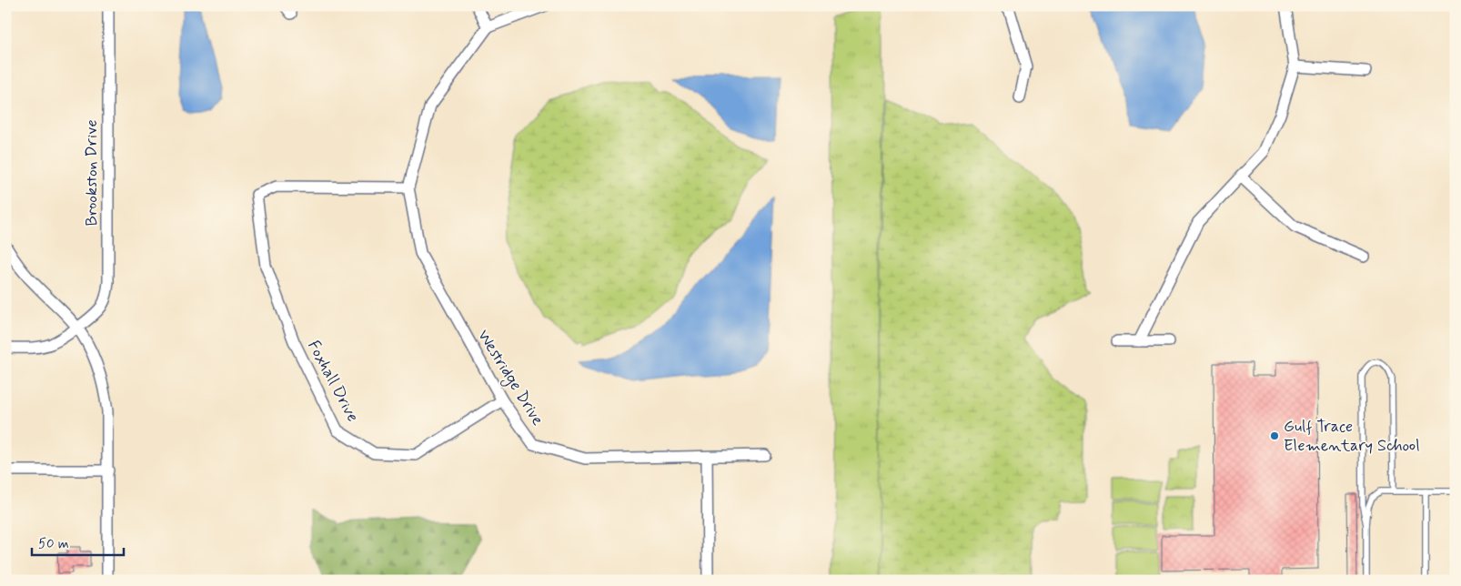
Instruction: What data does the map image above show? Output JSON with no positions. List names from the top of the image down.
{
  "streets": {
    "street": ["Brookston Drive", "Westridge Drive", "Foxhall Drive"]
  },
  "crossings": [
    ["Westridge Drive", "Foxhall Drive"]
  ],
  "places": ["Gulf Trace Elementary School"],
  "scale_bar": "50 m"
}
